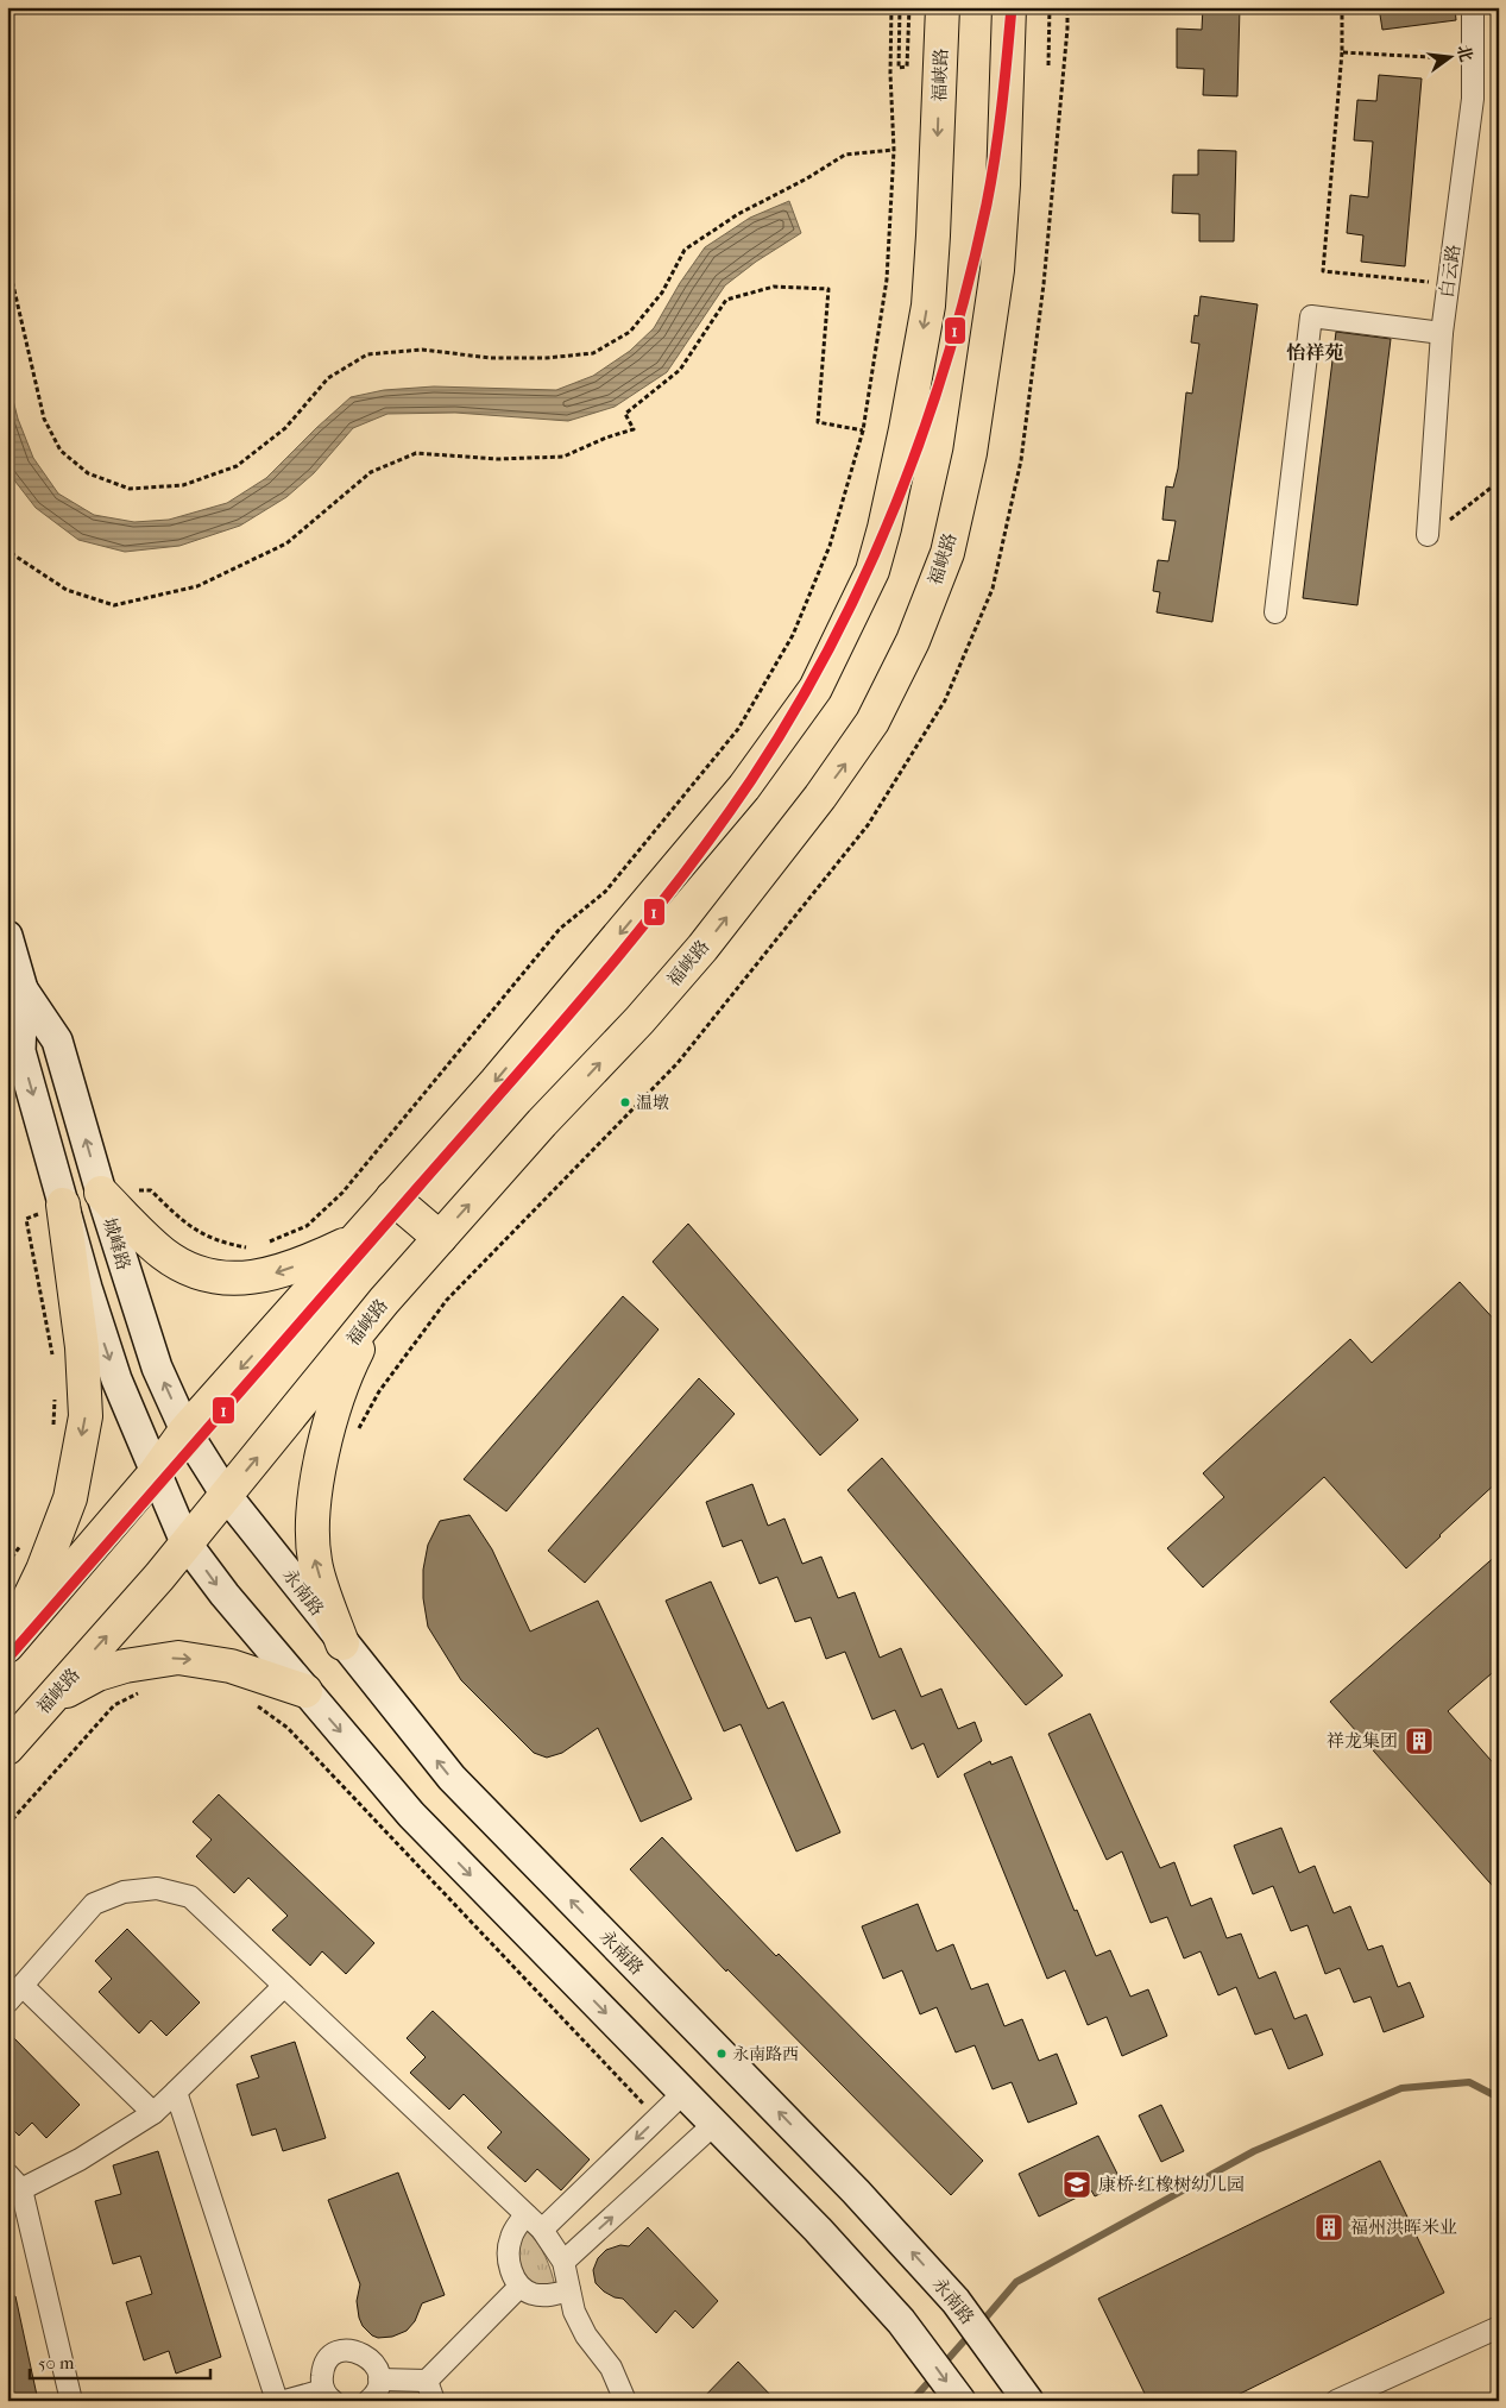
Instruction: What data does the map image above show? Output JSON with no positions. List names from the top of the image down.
{
  "streets": {
    "highway": ["福峡路"],
    "main road": ["城峰路", "永南路"],
    "street": ["白云路"]
  },
  "crossings": [
    ["福峡路", "城峰路"],
    ["福峡路", "永南路"],
    ["城峰路", "永南路"]
  ],
  "one_way": ["永南路"],
  "districts": ["怡祥苑"],
  "places": {
    "other": ["温墩", "永南路西"],
    "building": ["祥龙集团", "福州洪晖米业"],
    "school or university": ["康桥·红橡树幼儿园"]
  },
  "lines": ["transit line 1"],
  "scale_bar": "50 m",
  "north": "right"
}
